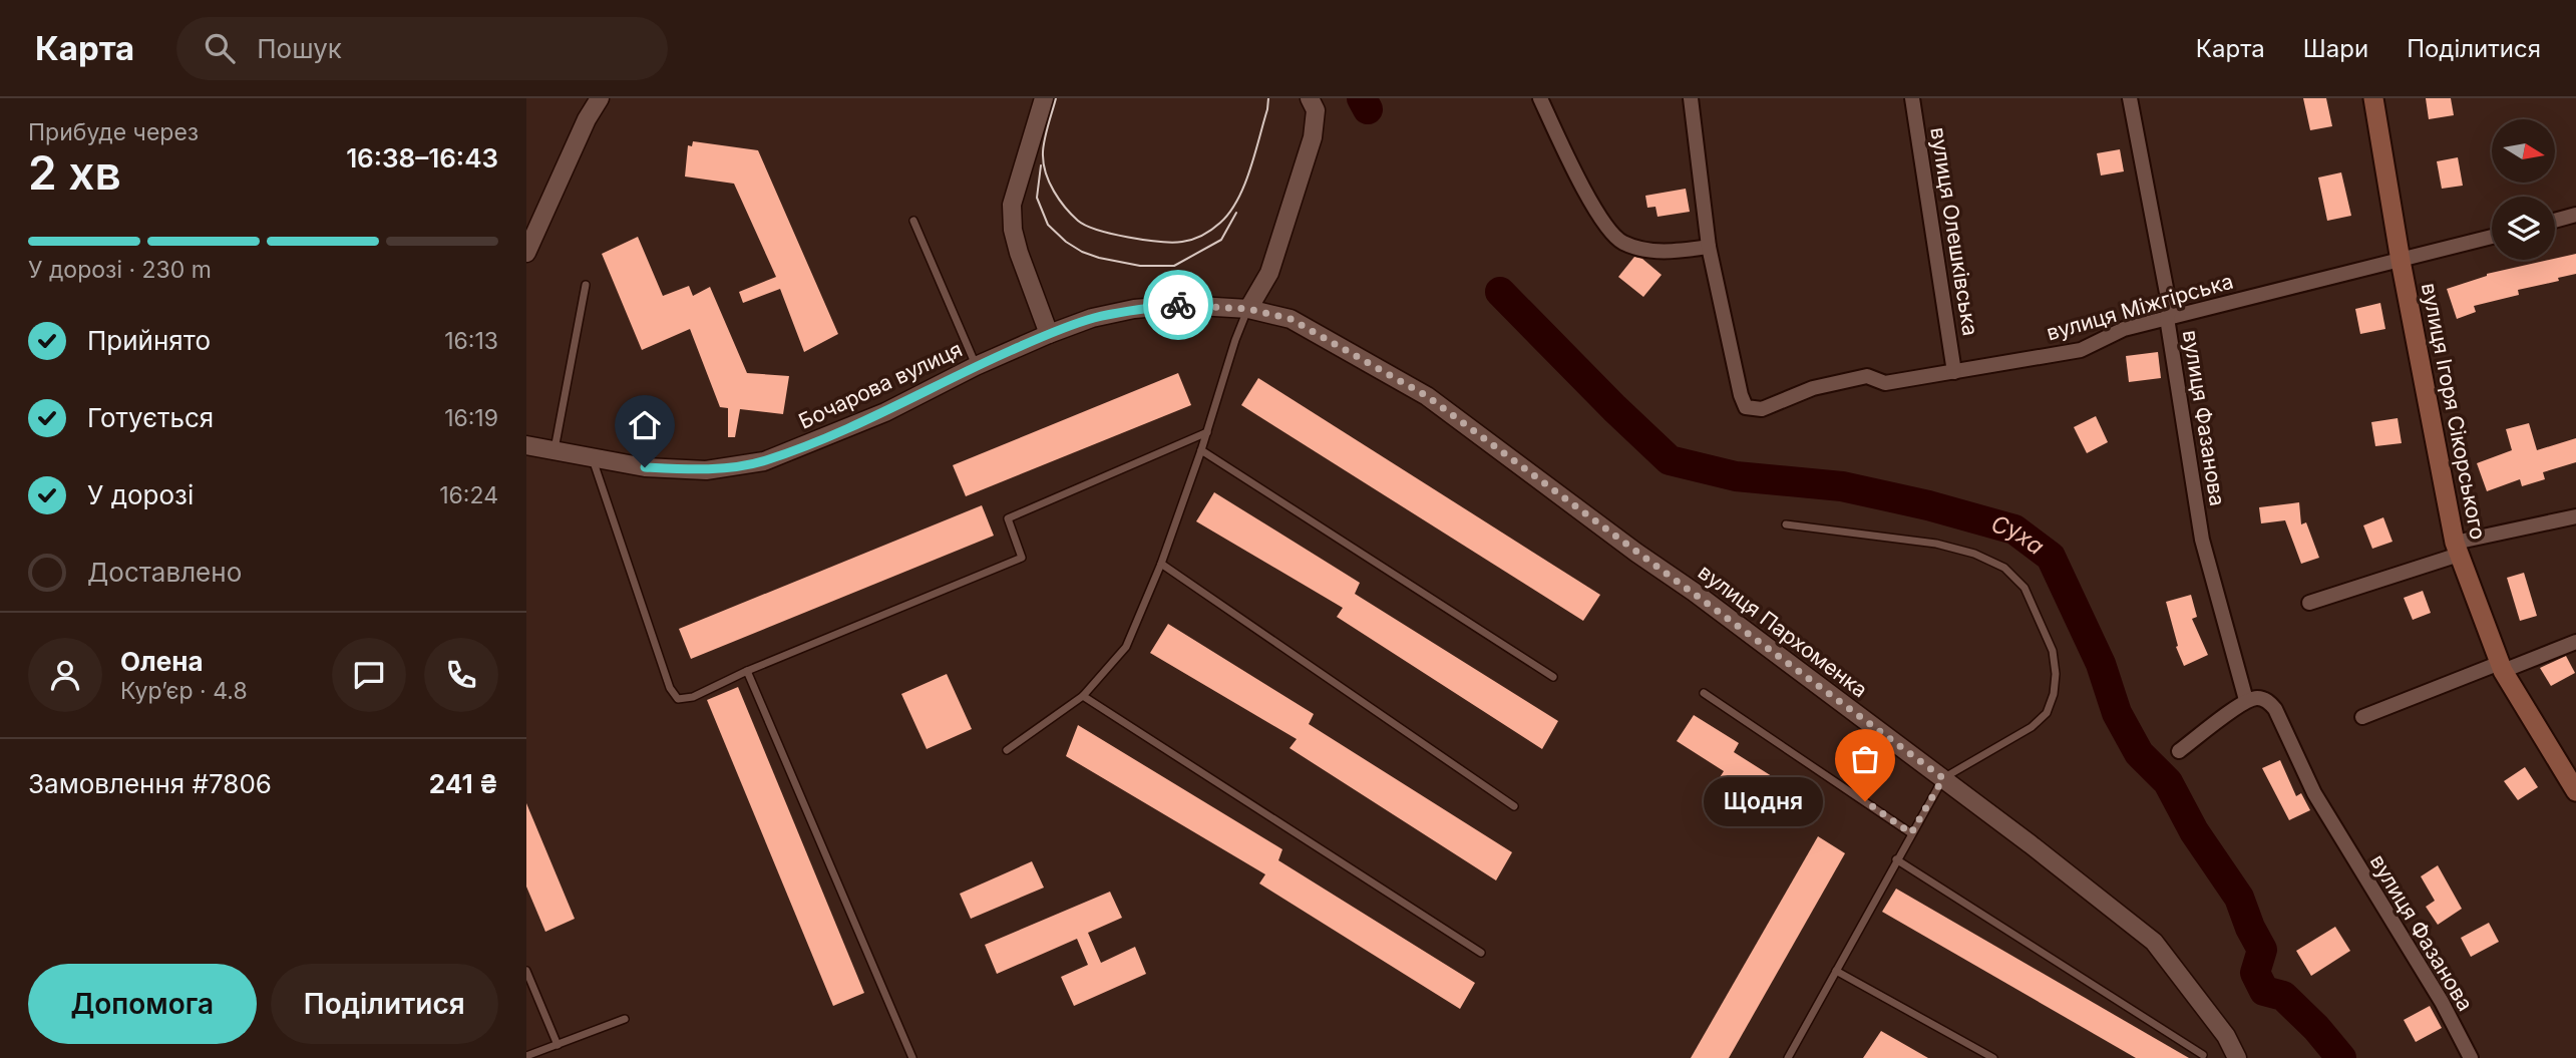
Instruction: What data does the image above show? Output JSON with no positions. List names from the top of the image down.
{
  "streets": {
    "main road": ["вулиця Ігоря Сікорського"],
    "street": [
      "вулиця Олешківська",
      "вулиця Міжгірська",
      "Бочарова вулиця",
      "вулиця Фазанова",
      "вулиця Пархоменка"
    ]
  },
  "crossings": [
    ["вулиця Олешківська", "вулиця Міжгірська"],
    ["вулиця Міжгірська", "вулиця Ігоря Сікорського"],
    ["вулиця Міжгірська", "вулиця Фазанова"],
    ["Бочарова вулиця", "вулиця Пархоменка"]
  ],
  "water": ["Суха"],
  "places": ["Щодня"],
  "north": "right",
  "page": {
    "header": "Карта",
    "search": "Пошук",
    "nav": ["Карта", "Шари", "Поділитися"],
    "heading": ["2 хв", "Прибуде через", "16:38–16:43"],
    "panel": [
      "Олена",
      "Кур’єр · 4.8",
      "Замовлення #7806",
      "241 ₴"
    ],
    "bar": "У дорозі · 230 m",
    "list": [
      ["Прийнято", "16:13"],
      ["Готується", "16:19"],
      ["У дорозі", "16:24"],
      "Доставлено"
    ],
    "bubble": "Щодня",
    "buttons": ["Допомога", "Поділитися"]
  }
}
